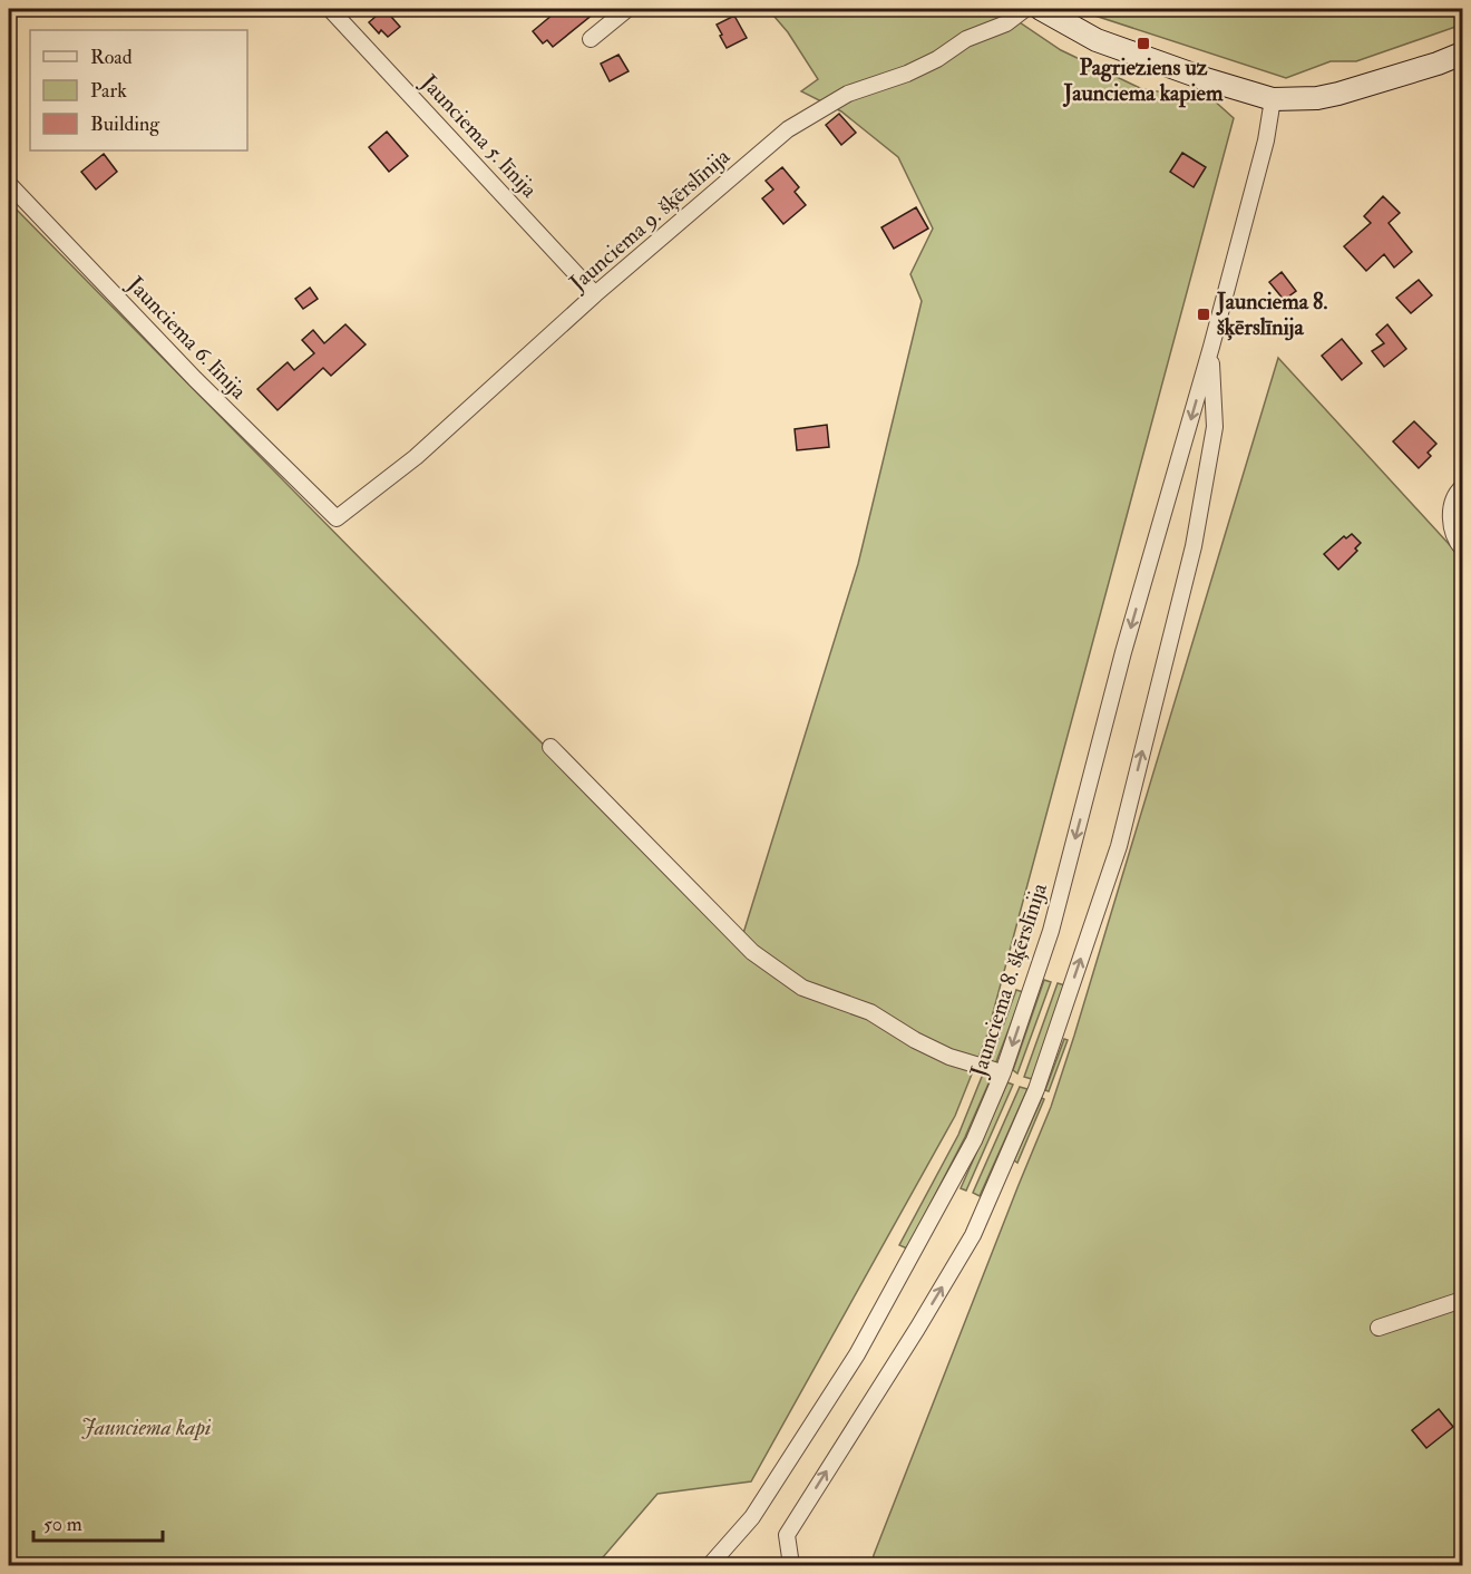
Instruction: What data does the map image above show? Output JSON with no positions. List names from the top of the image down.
{
  "streets": {
    "street": [
      "Jaunciema 5. līnija",
      "Jaunciema 9. šķērslīnija",
      "Jaunciema 6. līnija",
      "Jaunciema 8. šķērslīnija"
    ]
  },
  "crossings": [
    ["Jaunciema 5. līnija", "Jaunciema 9. šķērslīnija"],
    ["Jaunciema 9. šķērslīnija", "Jaunciema 6. līnija"]
  ],
  "parks": ["Jaunciema kapi"],
  "places": {
    "transit": ["Pagrieziens uz Jaunciema kapiem", "Jaunciema 8. šķērslīnija"]
  },
  "legend": ["Road", "Park", "Building"],
  "scale_bar": "50 m"
}
